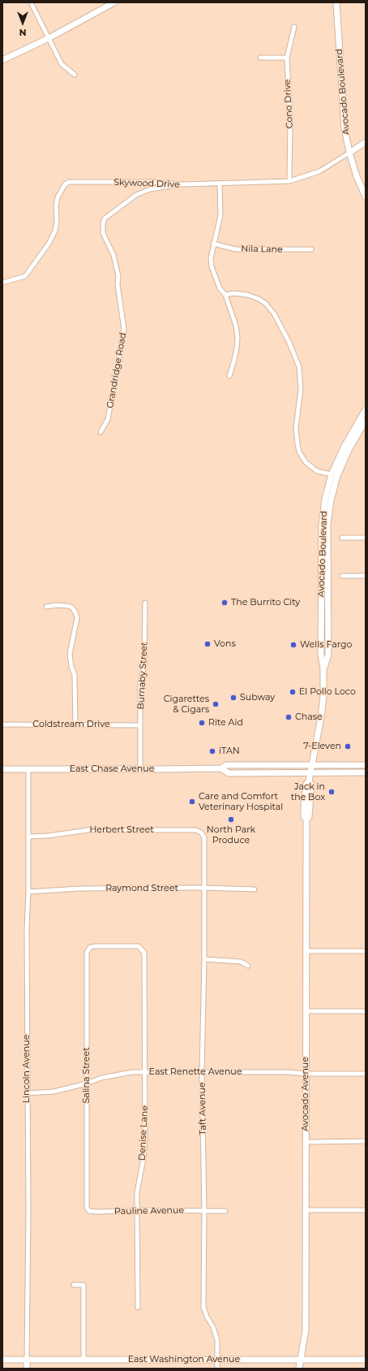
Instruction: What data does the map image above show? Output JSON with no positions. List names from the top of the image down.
{
  "streets": {
    "main road": [
      "Avocado Boulevard",
      "East Chase Avenue",
      "Lincoln Avenue",
      "Avocado Avenue",
      "East Washington Avenue"
    ],
    "street": [
      "Cono Drive",
      "Skywood Drive",
      "Nila Lane",
      "Grandridge Road",
      "Burnaby Street",
      "Coldstream Drive",
      "Herbert Street",
      "Raymond Street",
      "East Renette Avenue",
      "Salina Street",
      "Taft Avenue",
      "Denise Lane",
      "Pauline Avenue"
    ]
  },
  "crossings": [
    ["Avocado Boulevard", "Skywood Drive"],
    ["Avocado Boulevard", "East Chase Avenue"],
    ["Avocado Boulevard", "Avocado Avenue"],
    ["Cono Drive", "Skywood Drive"],
    ["Skywood Drive", "Grandridge Road"],
    ["Burnaby Street", "Coldstream Drive"],
    ["Burnaby Street", "East Chase Avenue"],
    ["East Chase Avenue", "Lincoln Avenue"],
    ["East Chase Avenue", "Avocado Avenue"],
    ["Herbert Street", "Lincoln Avenue"],
    ["Herbert Street", "Taft Avenue"],
    ["Raymond Street", "Lincoln Avenue"],
    ["Raymond Street", "Taft Avenue"],
    ["Lincoln Avenue", "East Renette Avenue"],
    ["Lincoln Avenue", "East Washington Avenue"],
    ["East Renette Avenue", "Salina Street"],
    ["East Renette Avenue", "Avocado Avenue"],
    ["East Renette Avenue", "Taft Avenue"],
    ["East Renette Avenue", "Denise Lane"],
    ["Salina Street", "Denise Lane"],
    ["Salina Street", "Pauline Avenue"],
    ["Avocado Avenue", "East Washington Avenue"],
    ["Taft Avenue", "Pauline Avenue"],
    ["Taft Avenue", "East Washington Avenue"],
    ["Denise Lane", "Pauline Avenue"]
  ],
  "places": [
    "The Burrito City",
    "Vons",
    "Wells Fargo",
    "El Pollo Loco",
    "Subway",
    "Cigarettes & Cigars",
    "Chase",
    "Rite Aid",
    "7-Eleven",
    "iTAN",
    "Jack in the Box",
    "Care and Comfort Veterinary Hospital",
    "North Park Produce"
  ],
  "north": "bottom"
}
